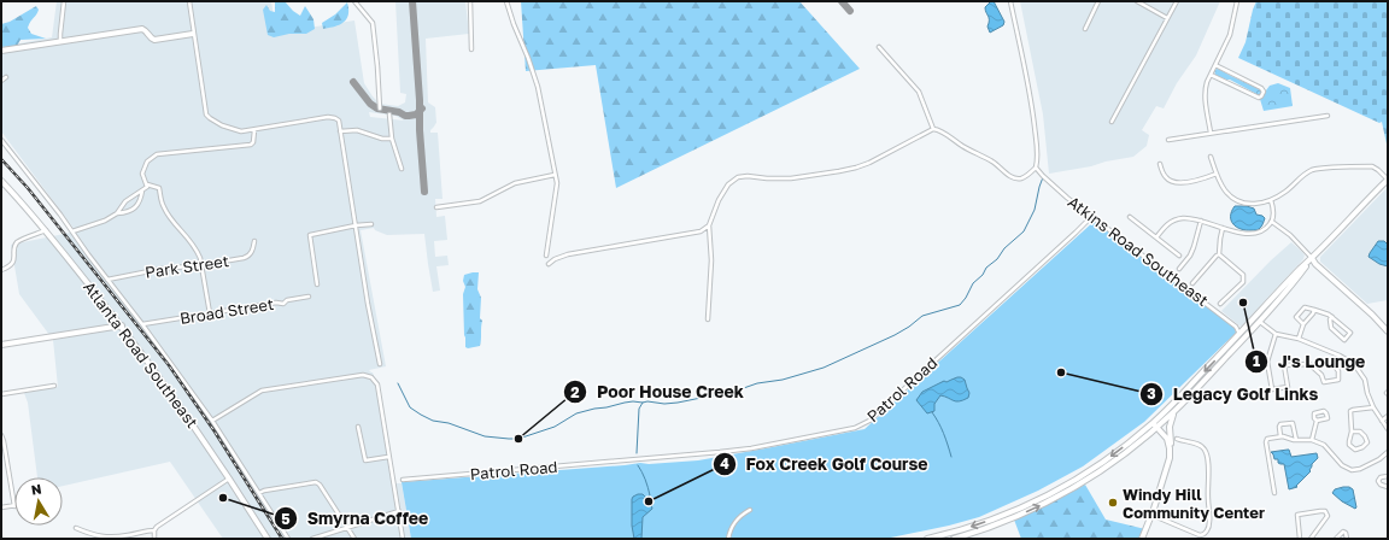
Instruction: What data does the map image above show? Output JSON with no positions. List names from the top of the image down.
{
  "streets": {
    "main road": ["Atlanta Road Southeast"],
    "street": [
      "Atkins Road Southeast",
      "Park Street",
      "Broad Street",
      "Patrol Road"
    ]
  },
  "crossings": [
    ["Atkins Road Southeast", "Patrol Road"]
  ],
  "places": [
    "J's Lounge",
    "Legacy Golf Links",
    "Poor House Creek",
    "Smyrna Coffee",
    "Fox Creek Golf Course",
    "Windy Hill Community Center"
  ],
  "north": "top"
}
